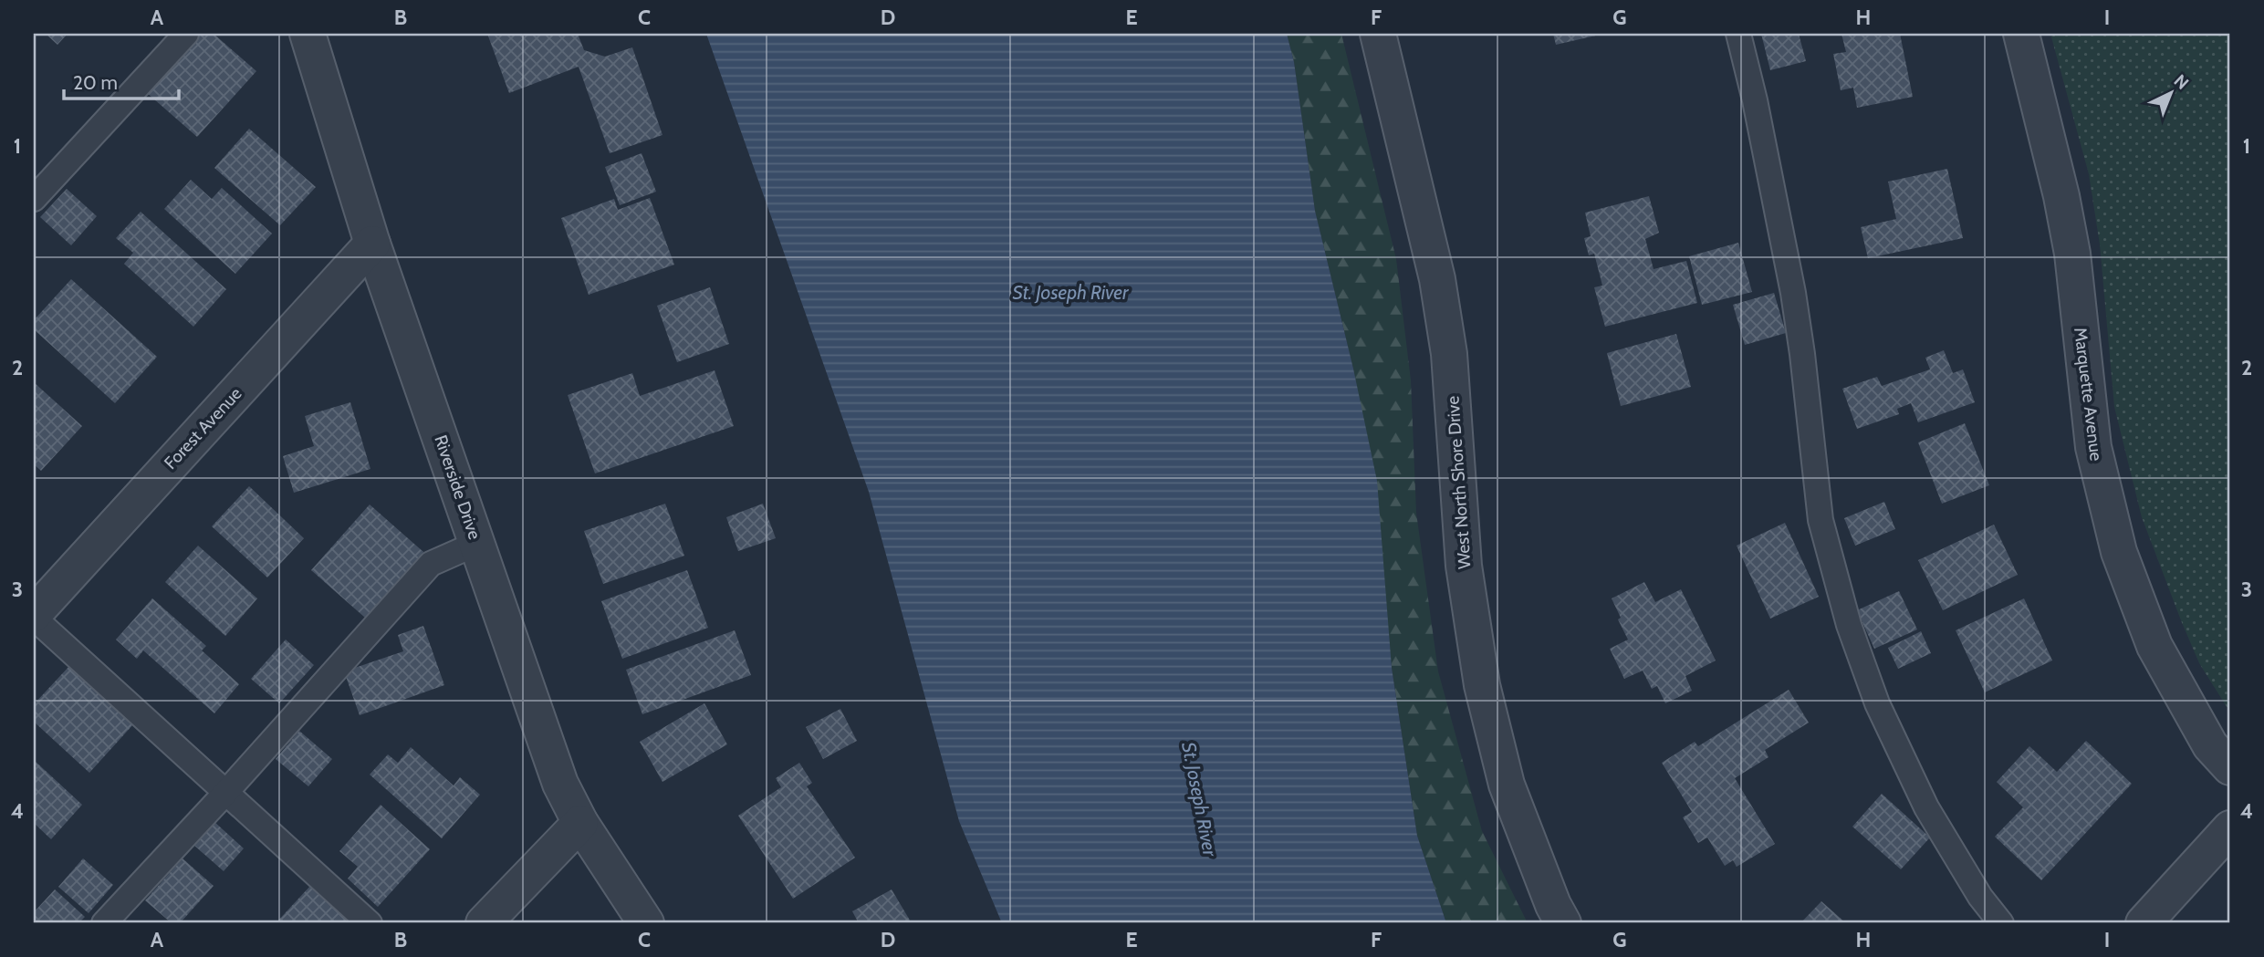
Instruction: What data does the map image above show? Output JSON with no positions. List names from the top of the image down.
{
  "streets": {
    "street": [
      "Marquette Avenue",
      "Forest Avenue",
      "West North Shore Drive",
      "Riverside Drive"
    ]
  },
  "crossings": [
    ["Forest Avenue", "Riverside Drive"]
  ],
  "water": ["St. Joseph River"],
  "scale_bar": "20 m",
  "north": "top right",
  "grid": {
    "columns": [
      "A",
      "B",
      "C",
      "D",
      "E",
      "F",
      "G",
      "H",
      "I"
    ],
    "rows": [
      "1",
      "2",
      "3",
      "4"
    ]
  }
}
